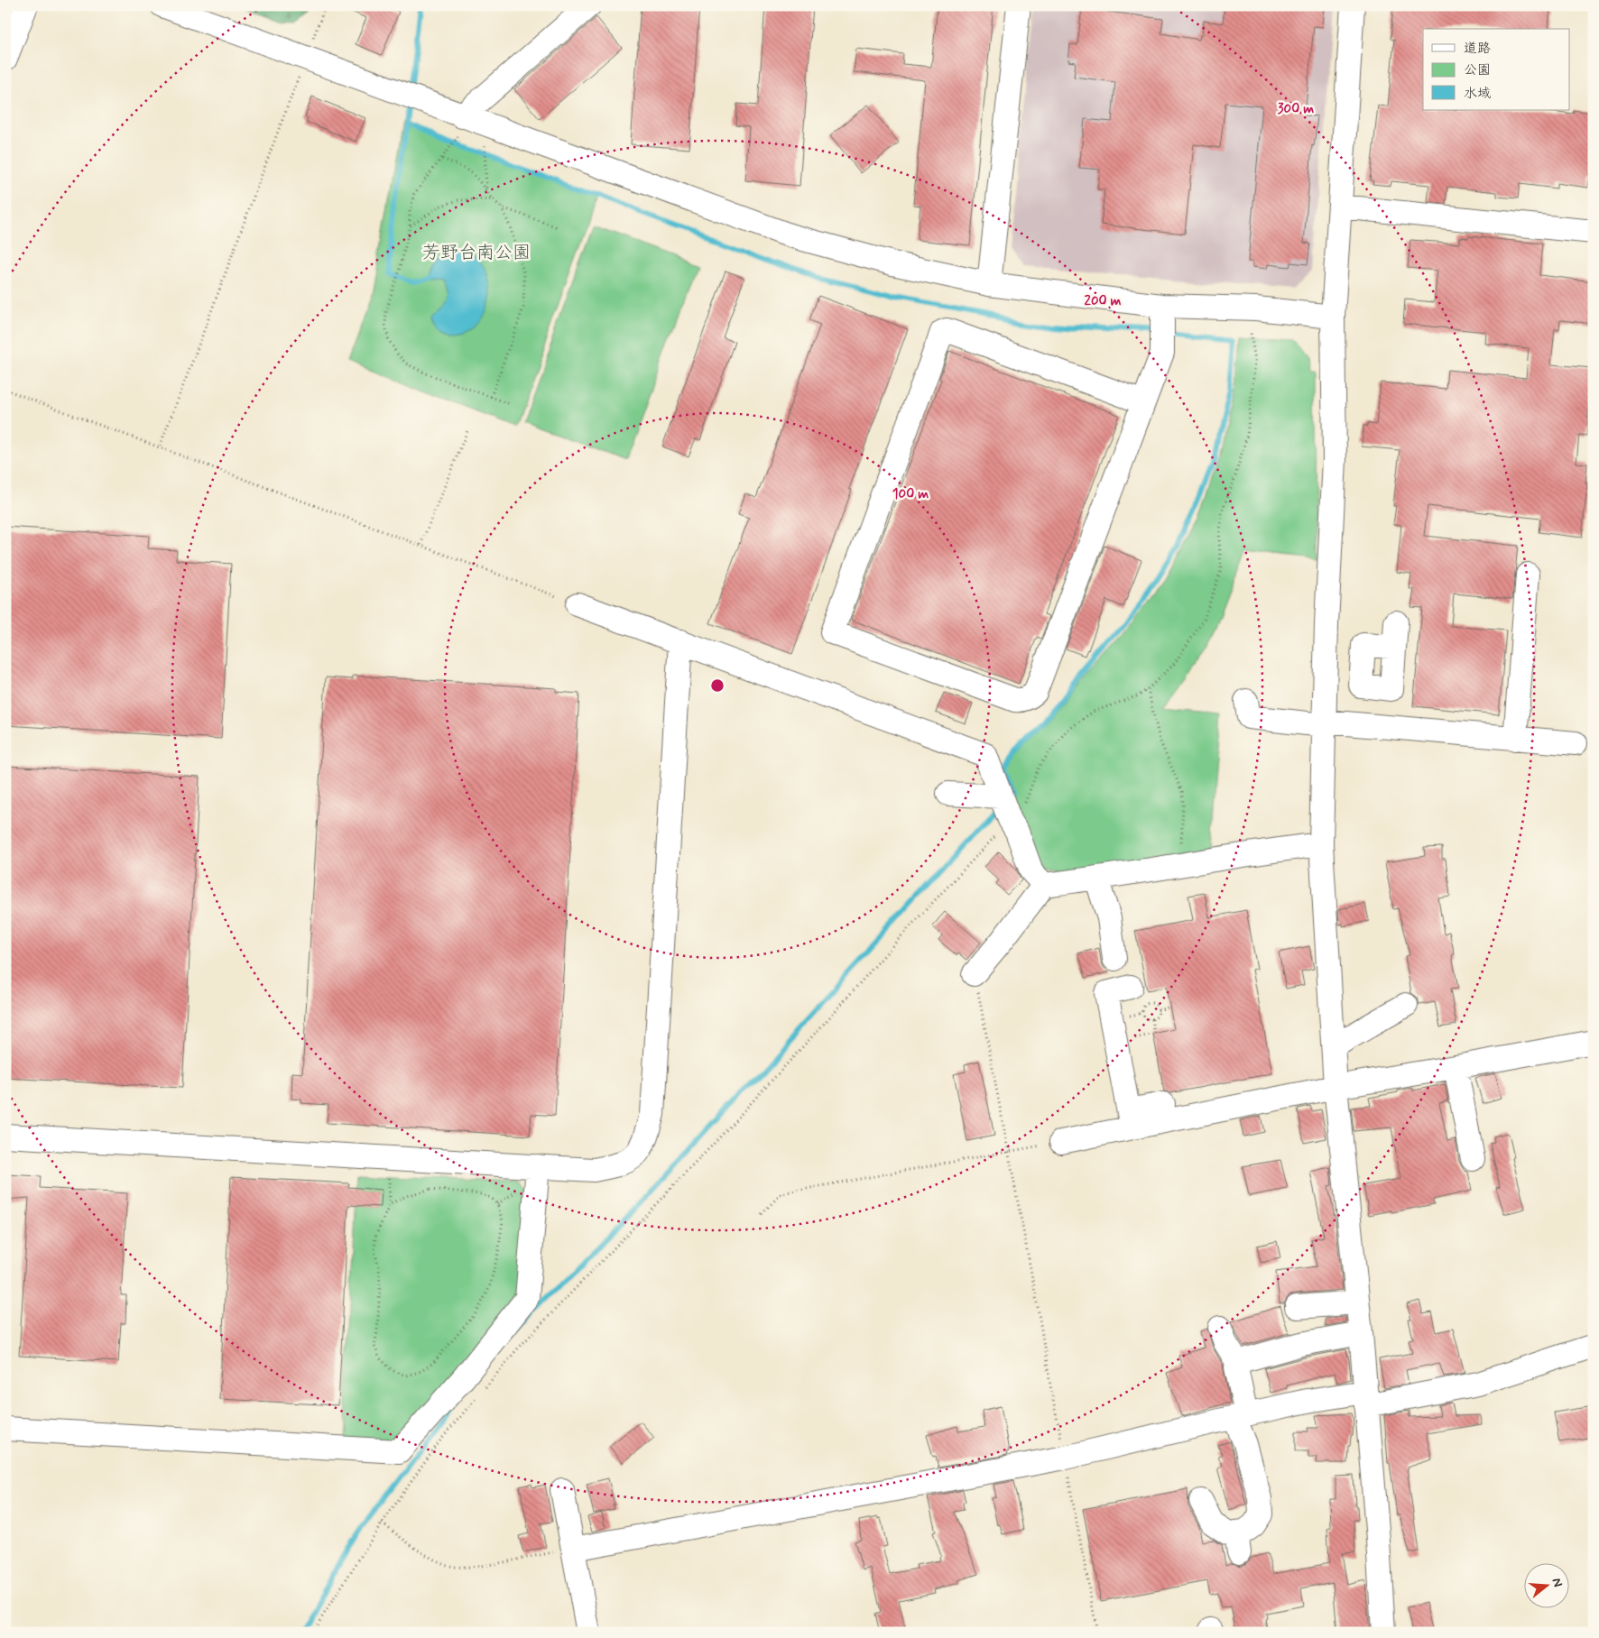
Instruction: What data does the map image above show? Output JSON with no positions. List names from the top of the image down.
{
  "parks": ["芳野台南公園"],
  "legend": ["道路", "公園", "水域"],
  "north": "right",
  "rings": ["300 m", "200 m", "100 m"]
}
